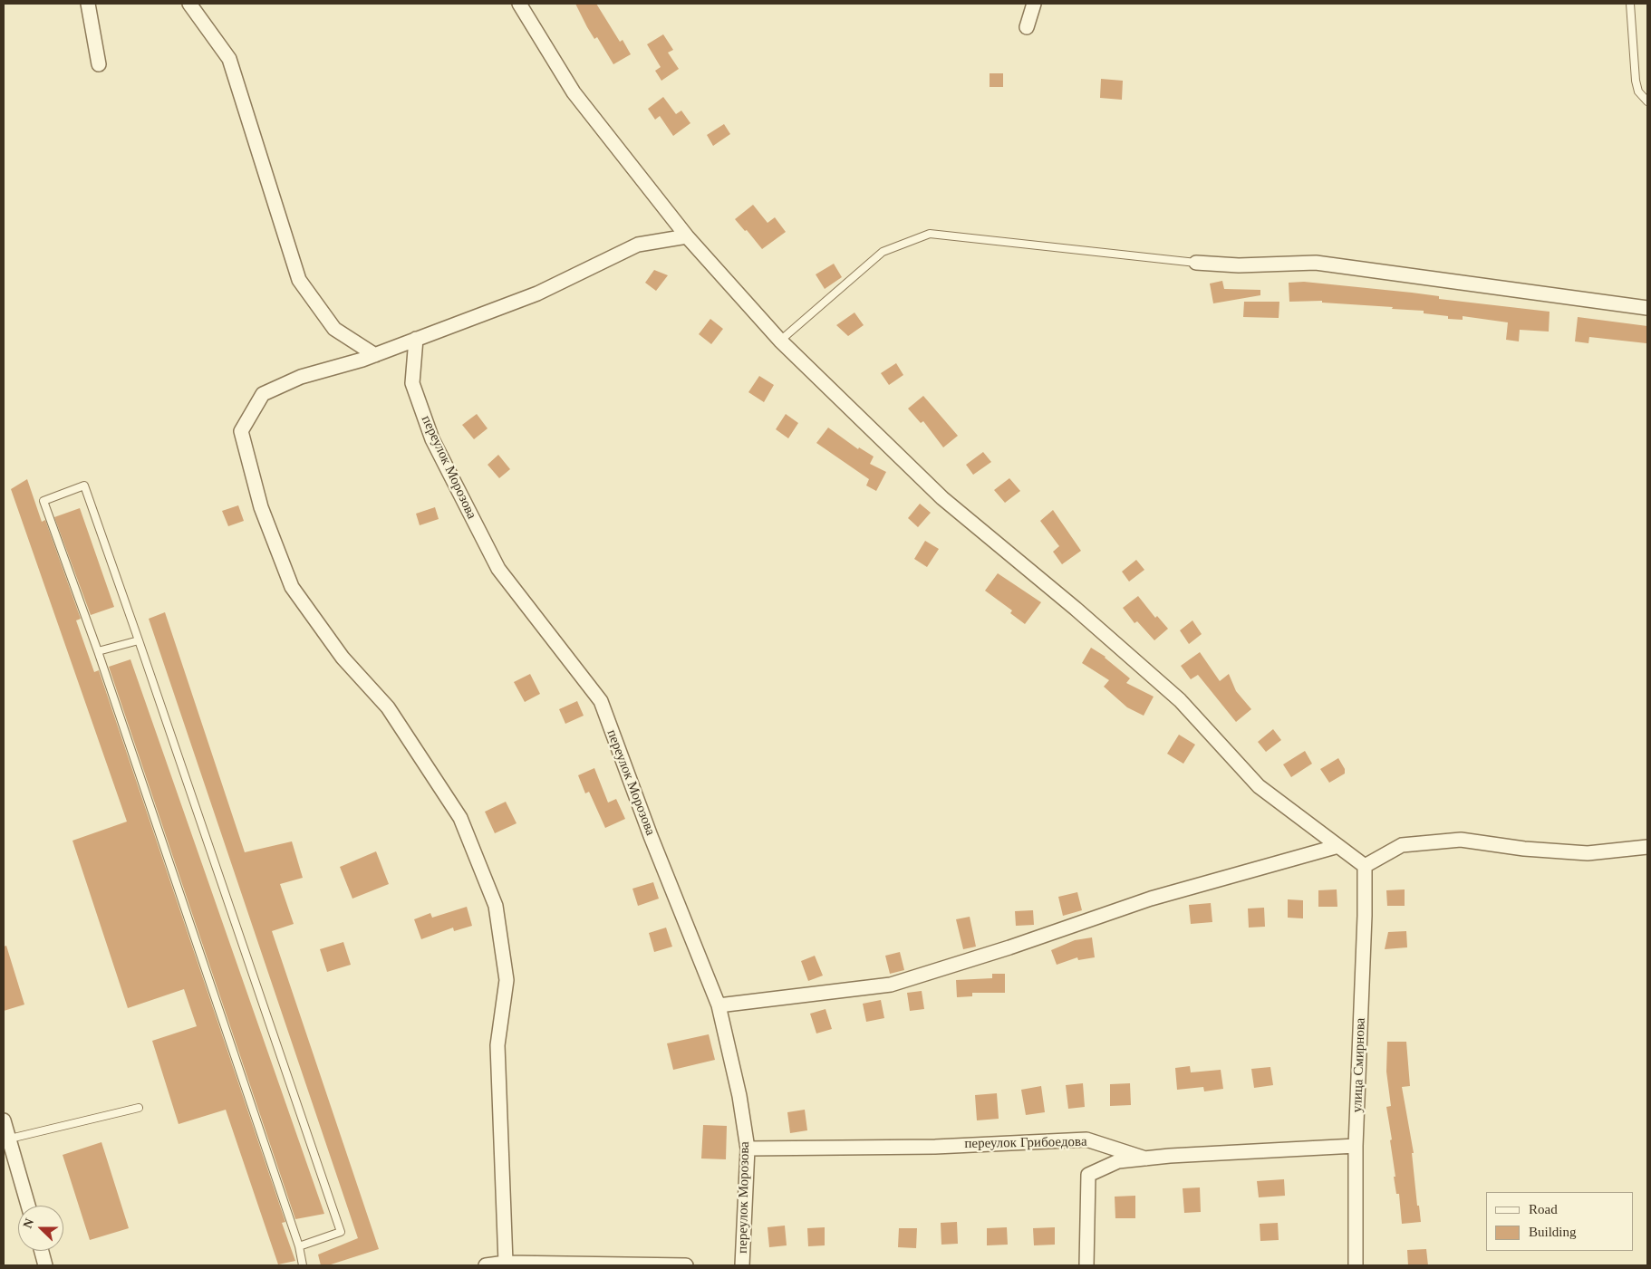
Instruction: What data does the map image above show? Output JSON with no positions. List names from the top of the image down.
{
  "streets": {
    "street": ["переулок Морозова", "улица Смирнова", "переулок Грибоедова"]
  },
  "crossings": [
    ["переулок Морозова", "переулок Грибоедова"],
    ["улица Смирнова", "переулок Грибоедова"]
  ],
  "legend": ["Road", "Building"],
  "north": "left"
}
